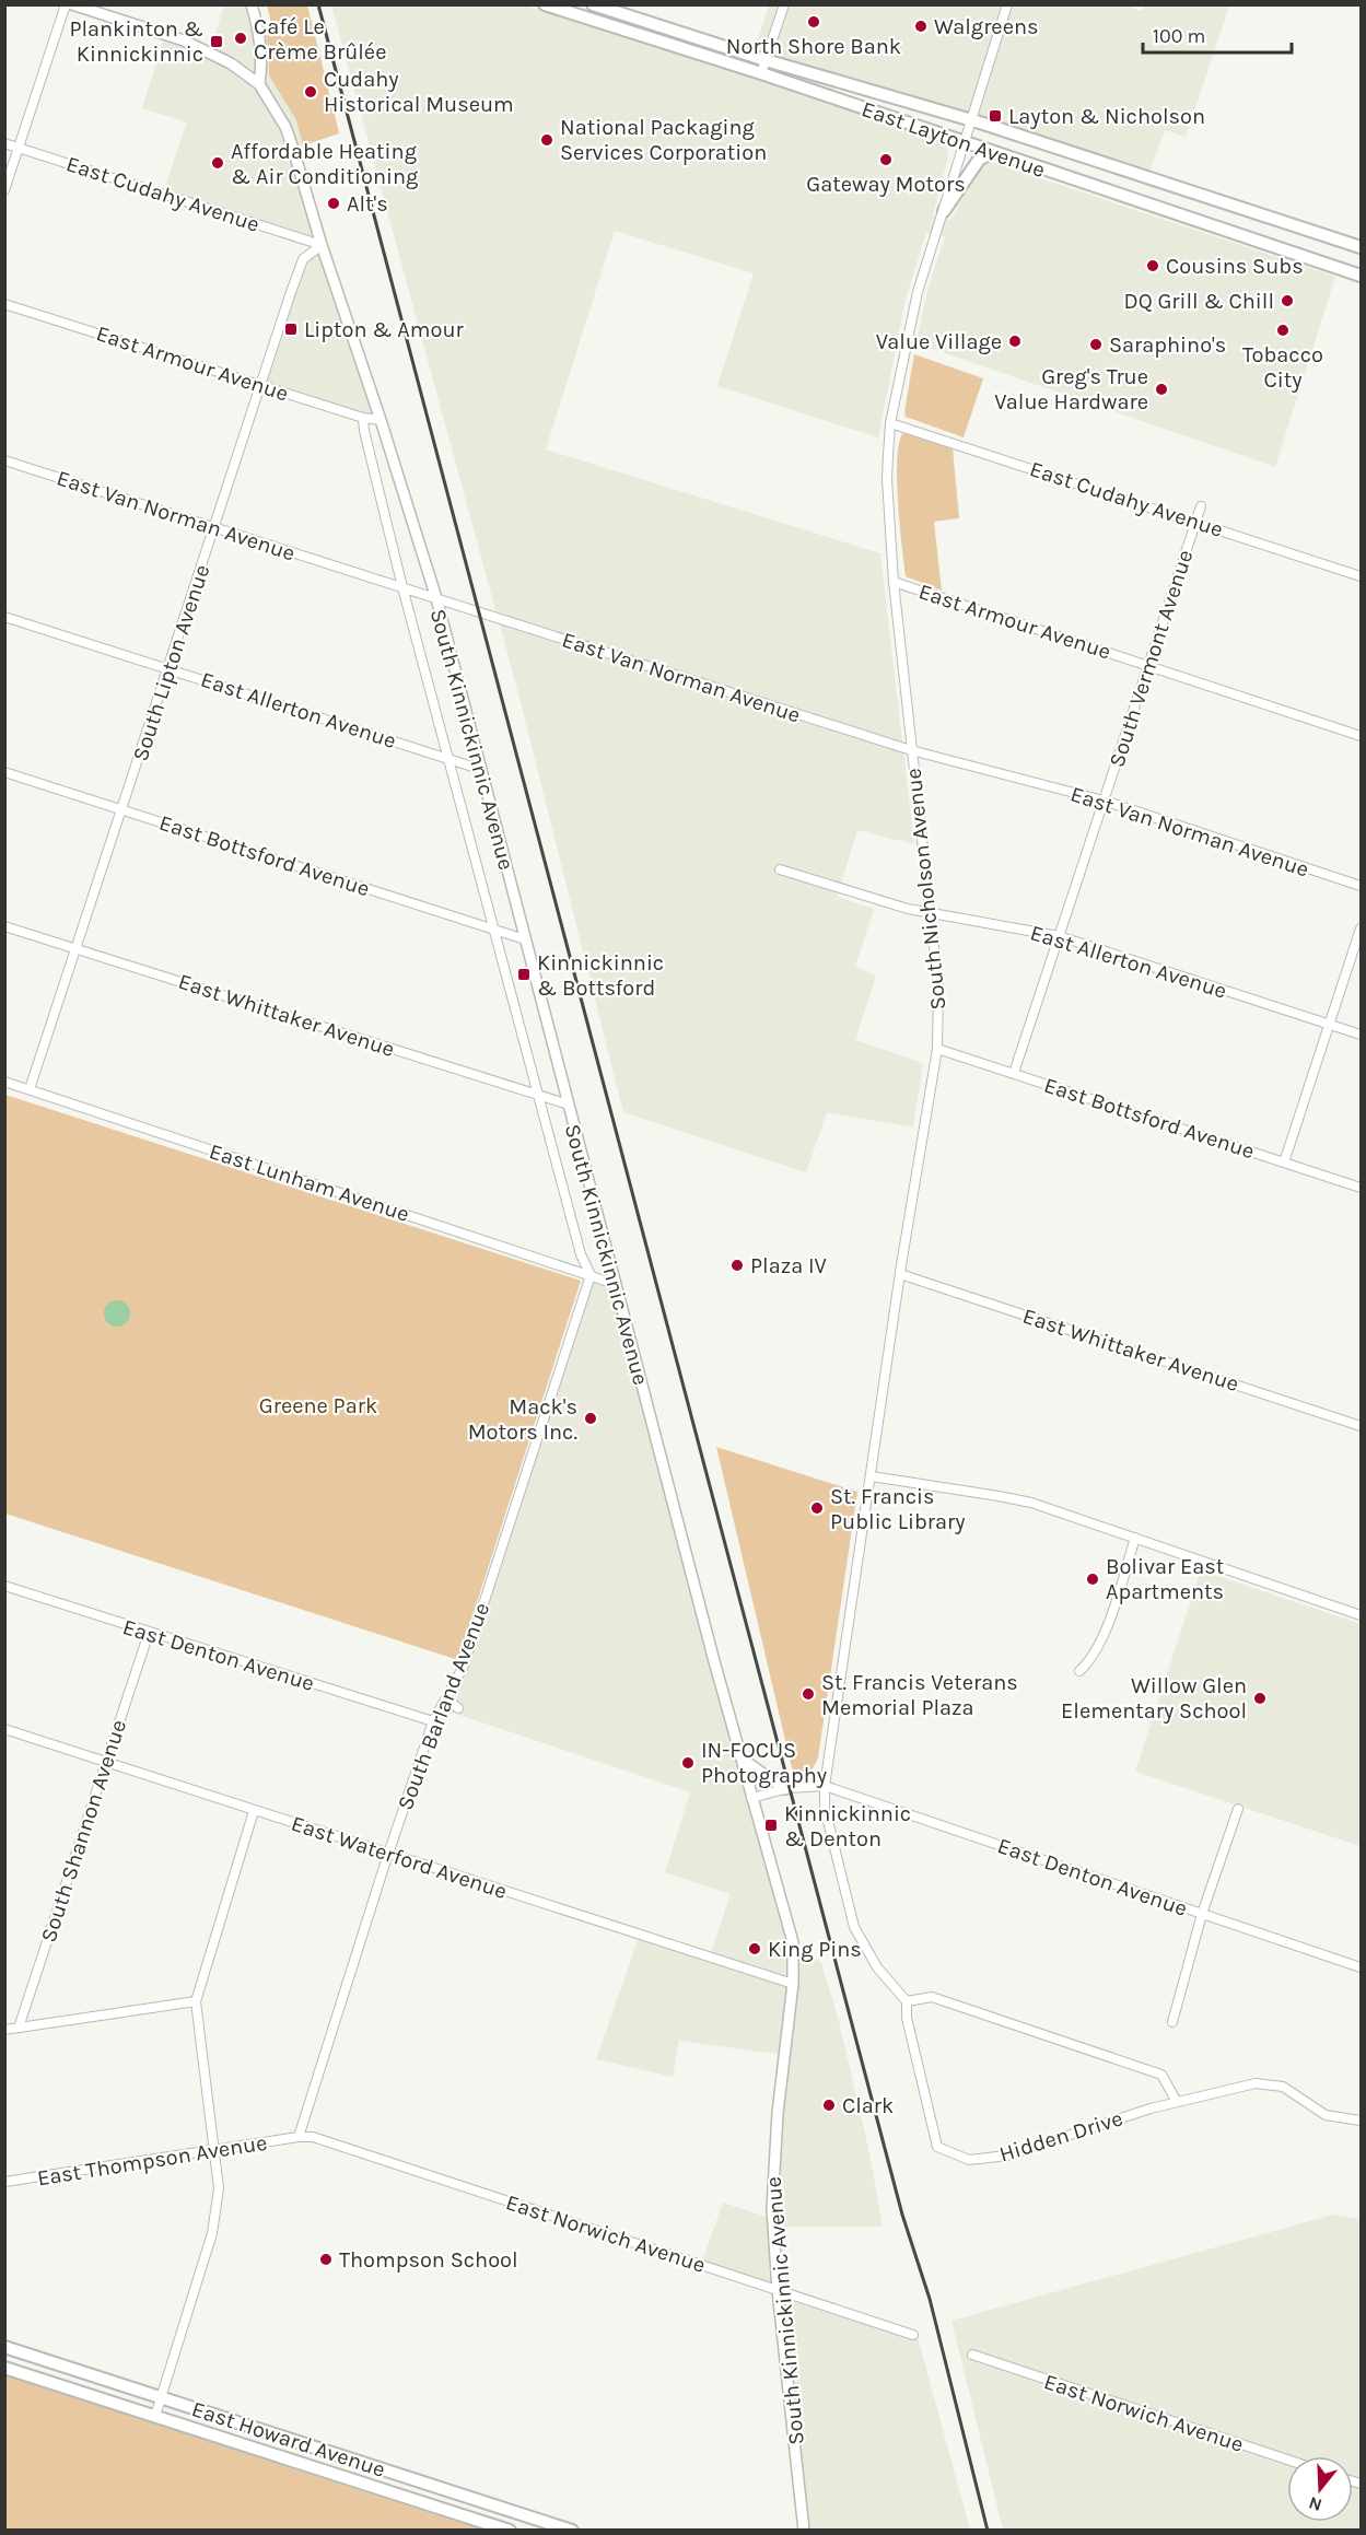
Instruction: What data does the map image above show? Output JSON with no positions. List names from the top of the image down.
{
  "streets": {
    "main road": ["East Layton Avenue", "East Howard Avenue"],
    "street": [
      "East Cudahy Avenue",
      "East Armour Avenue",
      "East Van Norman Avenue",
      "South Vermont Avenue",
      "South Lipton Avenue",
      "East Allerton Avenue",
      "South Kinnickinnic Avenue",
      "East Bottsford Avenue",
      "South Nicholson Avenue",
      "East Whittaker Avenue",
      "East Lunham Avenue",
      "East Denton Avenue",
      "South Barland Avenue",
      "South Shannon Avenue",
      "East Waterford Avenue",
      "Hidden Drive",
      "East Thompson Avenue",
      "East Norwich Avenue"
    ]
  },
  "crossings": [
    ["East Layton Avenue", "South Nicholson Avenue"],
    ["East Cudahy Avenue", "South Vermont Avenue"],
    ["East Cudahy Avenue", "South Lipton Avenue"],
    ["East Cudahy Avenue", "South Kinnickinnic Avenue"],
    ["East Cudahy Avenue", "South Nicholson Avenue"],
    ["East Armour Avenue", "South Vermont Avenue"],
    ["East Armour Avenue", "South Lipton Avenue"],
    ["East Armour Avenue", "South Kinnickinnic Avenue"],
    ["East Armour Avenue", "South Nicholson Avenue"],
    ["East Van Norman Avenue", "South Vermont Avenue"],
    ["East Van Norman Avenue", "South Lipton Avenue"],
    ["East Van Norman Avenue", "South Kinnickinnic Avenue"],
    ["East Van Norman Avenue", "South Nicholson Avenue"],
    ["South Vermont Avenue", "East Allerton Avenue"],
    ["South Vermont Avenue", "East Bottsford Avenue"],
    ["South Lipton Avenue", "East Allerton Avenue"],
    ["South Lipton Avenue", "South Kinnickinnic Avenue"],
    ["South Lipton Avenue", "East Bottsford Avenue"],
    ["South Lipton Avenue", "East Whittaker Avenue"],
    ["South Lipton Avenue", "East Lunham Avenue"],
    ["East Allerton Avenue", "South Kinnickinnic Avenue"],
    ["East Allerton Avenue", "South Nicholson Avenue"],
    ["South Kinnickinnic Avenue", "East Bottsford Avenue"],
    ["South Kinnickinnic Avenue", "East Whittaker Avenue"],
    ["South Kinnickinnic Avenue", "East Lunham Avenue"],
    ["South Kinnickinnic Avenue", "South Barland Avenue"],
    ["South Kinnickinnic Avenue", "East Waterford Avenue"],
    ["South Kinnickinnic Avenue", "East Norwich Avenue"],
    ["East Bottsford Avenue", "South Nicholson Avenue"],
    ["South Nicholson Avenue", "East Whittaker Avenue"],
    ["South Nicholson Avenue", "East Denton Avenue"],
    ["East Lunham Avenue", "South Barland Avenue"],
    ["East Denton Avenue", "South Barland Avenue"],
    ["East Denton Avenue", "South Shannon Avenue"],
    ["South Barland Avenue", "East Waterford Avenue"],
    ["South Barland Avenue", "East Thompson Avenue"],
    ["South Barland Avenue", "East Norwich Avenue"],
    ["South Shannon Avenue", "East Waterford Avenue"],
    ["East Thompson Avenue", "East Norwich Avenue"]
  ],
  "parks": ["Greene Park"],
  "places": {
    "other": [
      "North Shore Bank",
      "Walgreens",
      "Café Le Crème Brûlée",
      "Cudahy Historical Museum",
      "National Packaging Services Corporation",
      "Gateway Motors",
      "Affordable Heating & Air Conditioning",
      "Alt's",
      "Cousins Subs",
      "DQ Grill & Chill",
      "Tobacco City",
      "Value Village",
      "Saraphino's",
      "Greg's True Value Hardware",
      "Plaza IV",
      "Mack's Motors Inc.",
      "St. Francis Public Library",
      "Bolivar East Apartments",
      "St. Francis Veterans Memorial Plaza",
      "Willow Glen Elementary School",
      "IN-FOCUS Photography",
      "King Pins",
      "Clark",
      "Thompson School"
    ],
    "transit": [
      "Plankinton & Kinnickinnic",
      "Layton & Nicholson",
      "Lipton & Amour",
      "Kinnickinnic & Bottsford",
      "Kinnickinnic & Denton"
    ]
  },
  "scale_bar": "100 m",
  "north": "bottom"
}
